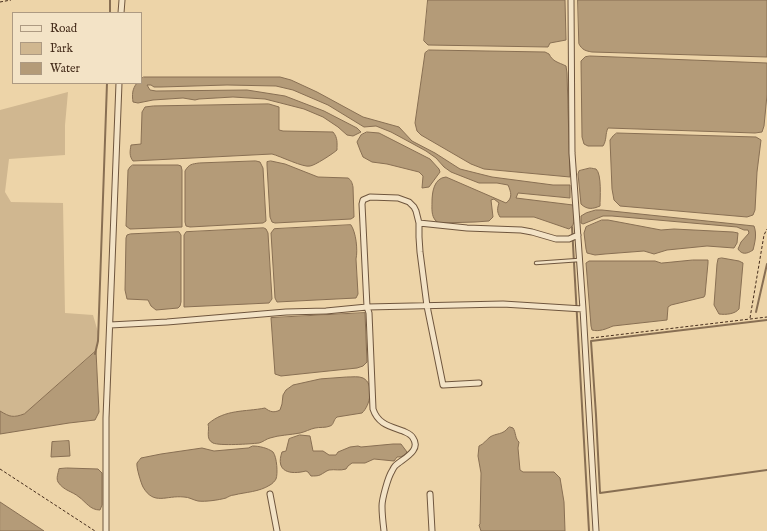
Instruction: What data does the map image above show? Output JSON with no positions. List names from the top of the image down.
{
  "legend": ["Road", "Park", "Water"]
}
